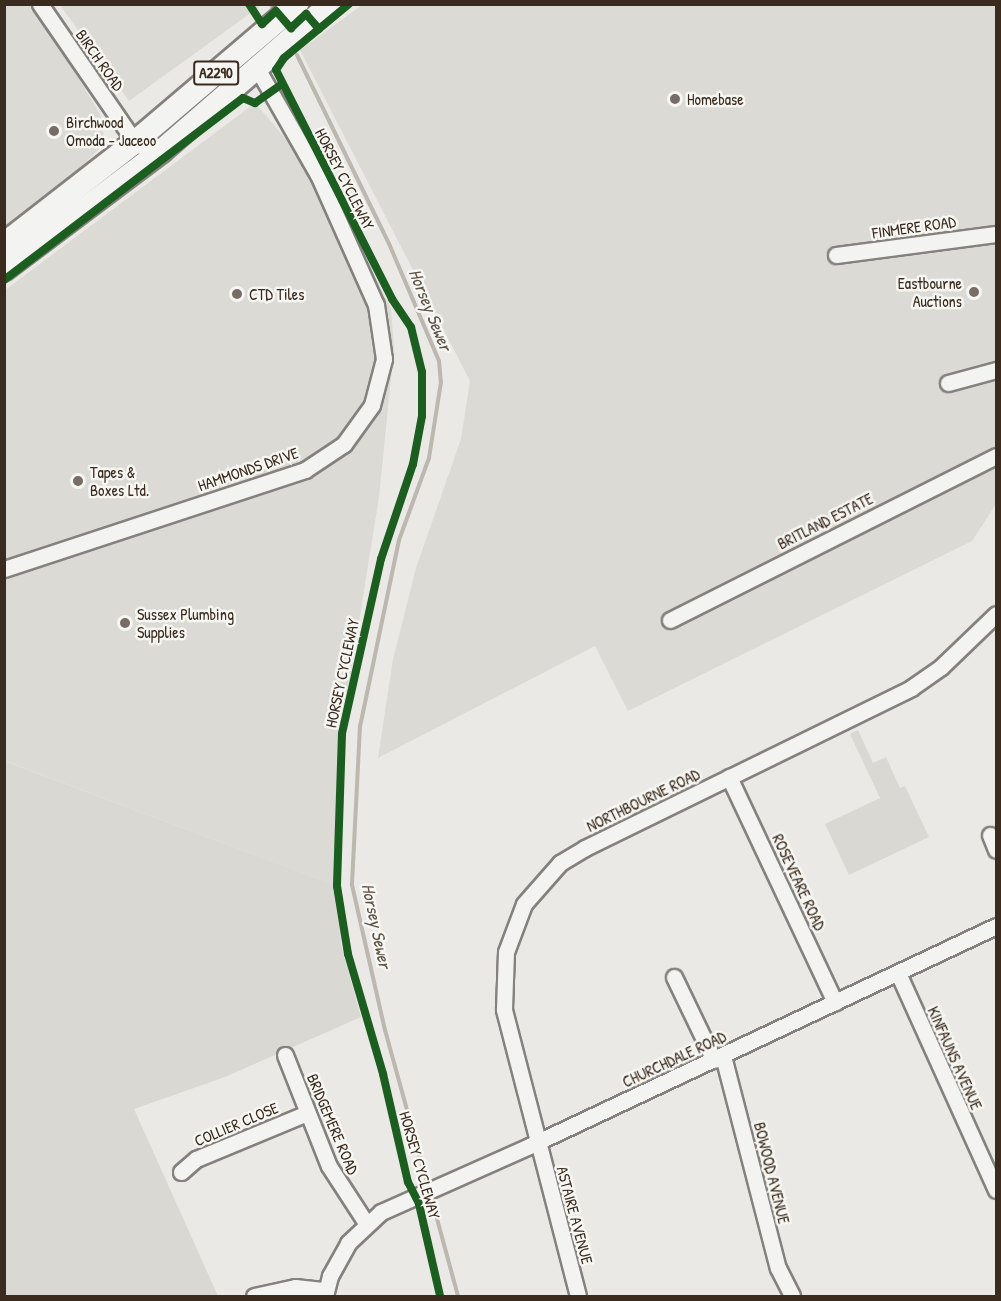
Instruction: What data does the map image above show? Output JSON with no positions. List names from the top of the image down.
{
  "streets": {
    "main road": ["A2290"],
    "street": [
      "BIRCH ROAD",
      "FINMERE ROAD",
      "HAMMONDS DRIVE",
      "BRITLAND ESTATE",
      "NORTHBOURNE ROAD",
      "ROSEVEARE ROAD",
      "KINFAUNS AVENUE",
      "CHURCHDALE ROAD",
      "COLLIER CLOSE",
      "BRIDGEMERE ROAD",
      "BOWOOD AVENUE",
      "ASTAIRE AVENUE"
    ],
    "cycle path": ["HORSEY CYCLEWAY"]
  },
  "crossings": [
    ["BIRCH ROAD", "A2290"],
    ["A2290", "HAMMONDS DRIVE"],
    ["NORTHBOURNE ROAD", "ROSEVEARE ROAD"],
    ["NORTHBOURNE ROAD", "CHURCHDALE ROAD"],
    ["NORTHBOURNE ROAD", "ASTAIRE AVENUE"],
    ["ROSEVEARE ROAD", "CHURCHDALE ROAD"],
    ["KINFAUNS AVENUE", "CHURCHDALE ROAD"],
    ["CHURCHDALE ROAD", "BRIDGEMERE ROAD"],
    ["CHURCHDALE ROAD", "BOWOOD AVENUE"],
    ["CHURCHDALE ROAD", "ASTAIRE AVENUE"],
    ["COLLIER CLOSE", "BRIDGEMERE ROAD"]
  ],
  "water": ["Horsey Sewer"],
  "places": [
    "Homebase",
    "Birchwood Omoda - Jaceoo",
    "Eastbourne Auctions",
    "CTD Tiles",
    "Tapes & Boxes Ltd.",
    "Sussex Plumbing Supplies"
  ]
}
